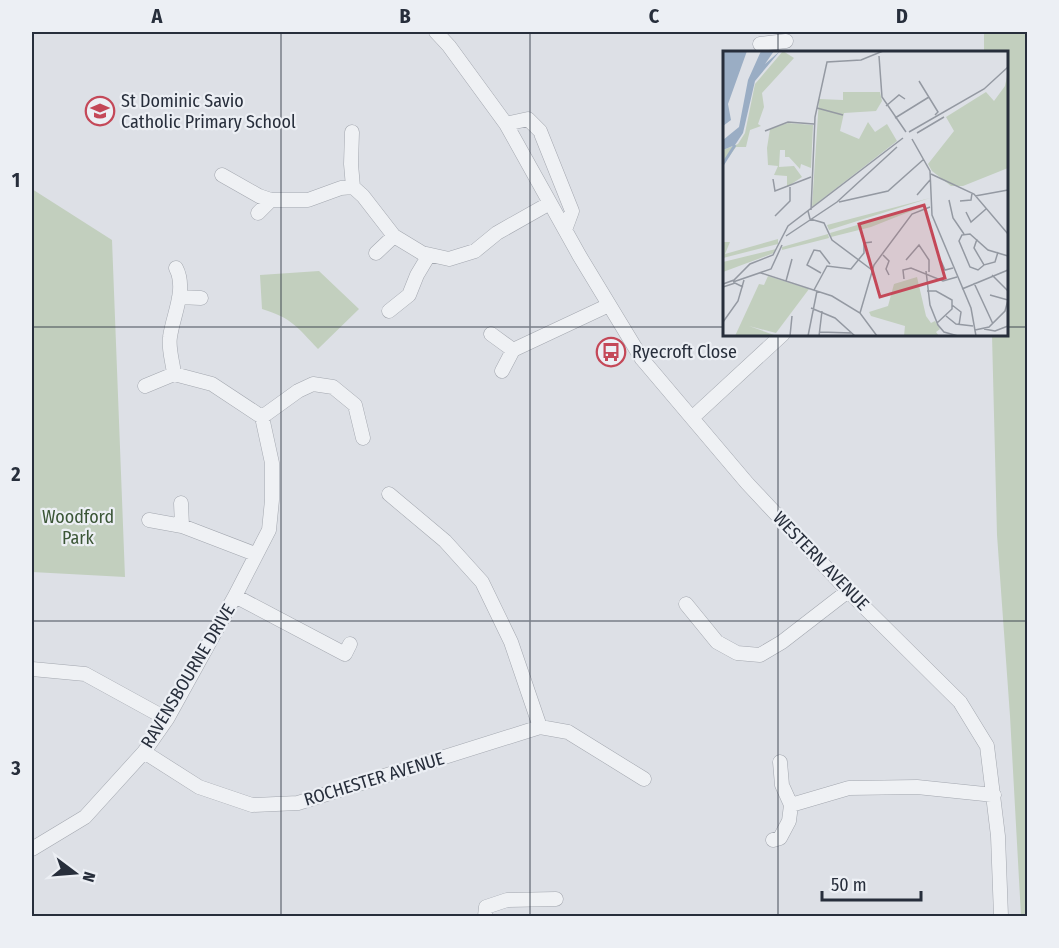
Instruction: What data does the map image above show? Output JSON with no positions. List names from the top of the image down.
{
  "streets": {
    "street": ["WESTERN AVENUE", "RAVENSBOURNE DRIVE", "ROCHESTER AVENUE"]
  },
  "crossings": [
    ["RAVENSBOURNE DRIVE", "ROCHESTER AVENUE"]
  ],
  "parks": ["Woodford Park"],
  "places": {
    "school or university": ["St Dominic Savio Catholic Primary School"],
    "bus stop": ["Ryecroft Close"]
  },
  "scale_bar": "50 m",
  "north": "right",
  "grid": {
    "columns": [
      "A",
      "B",
      "C",
      "D"
    ],
    "rows": ["1", "2", "3"]
  }
}
